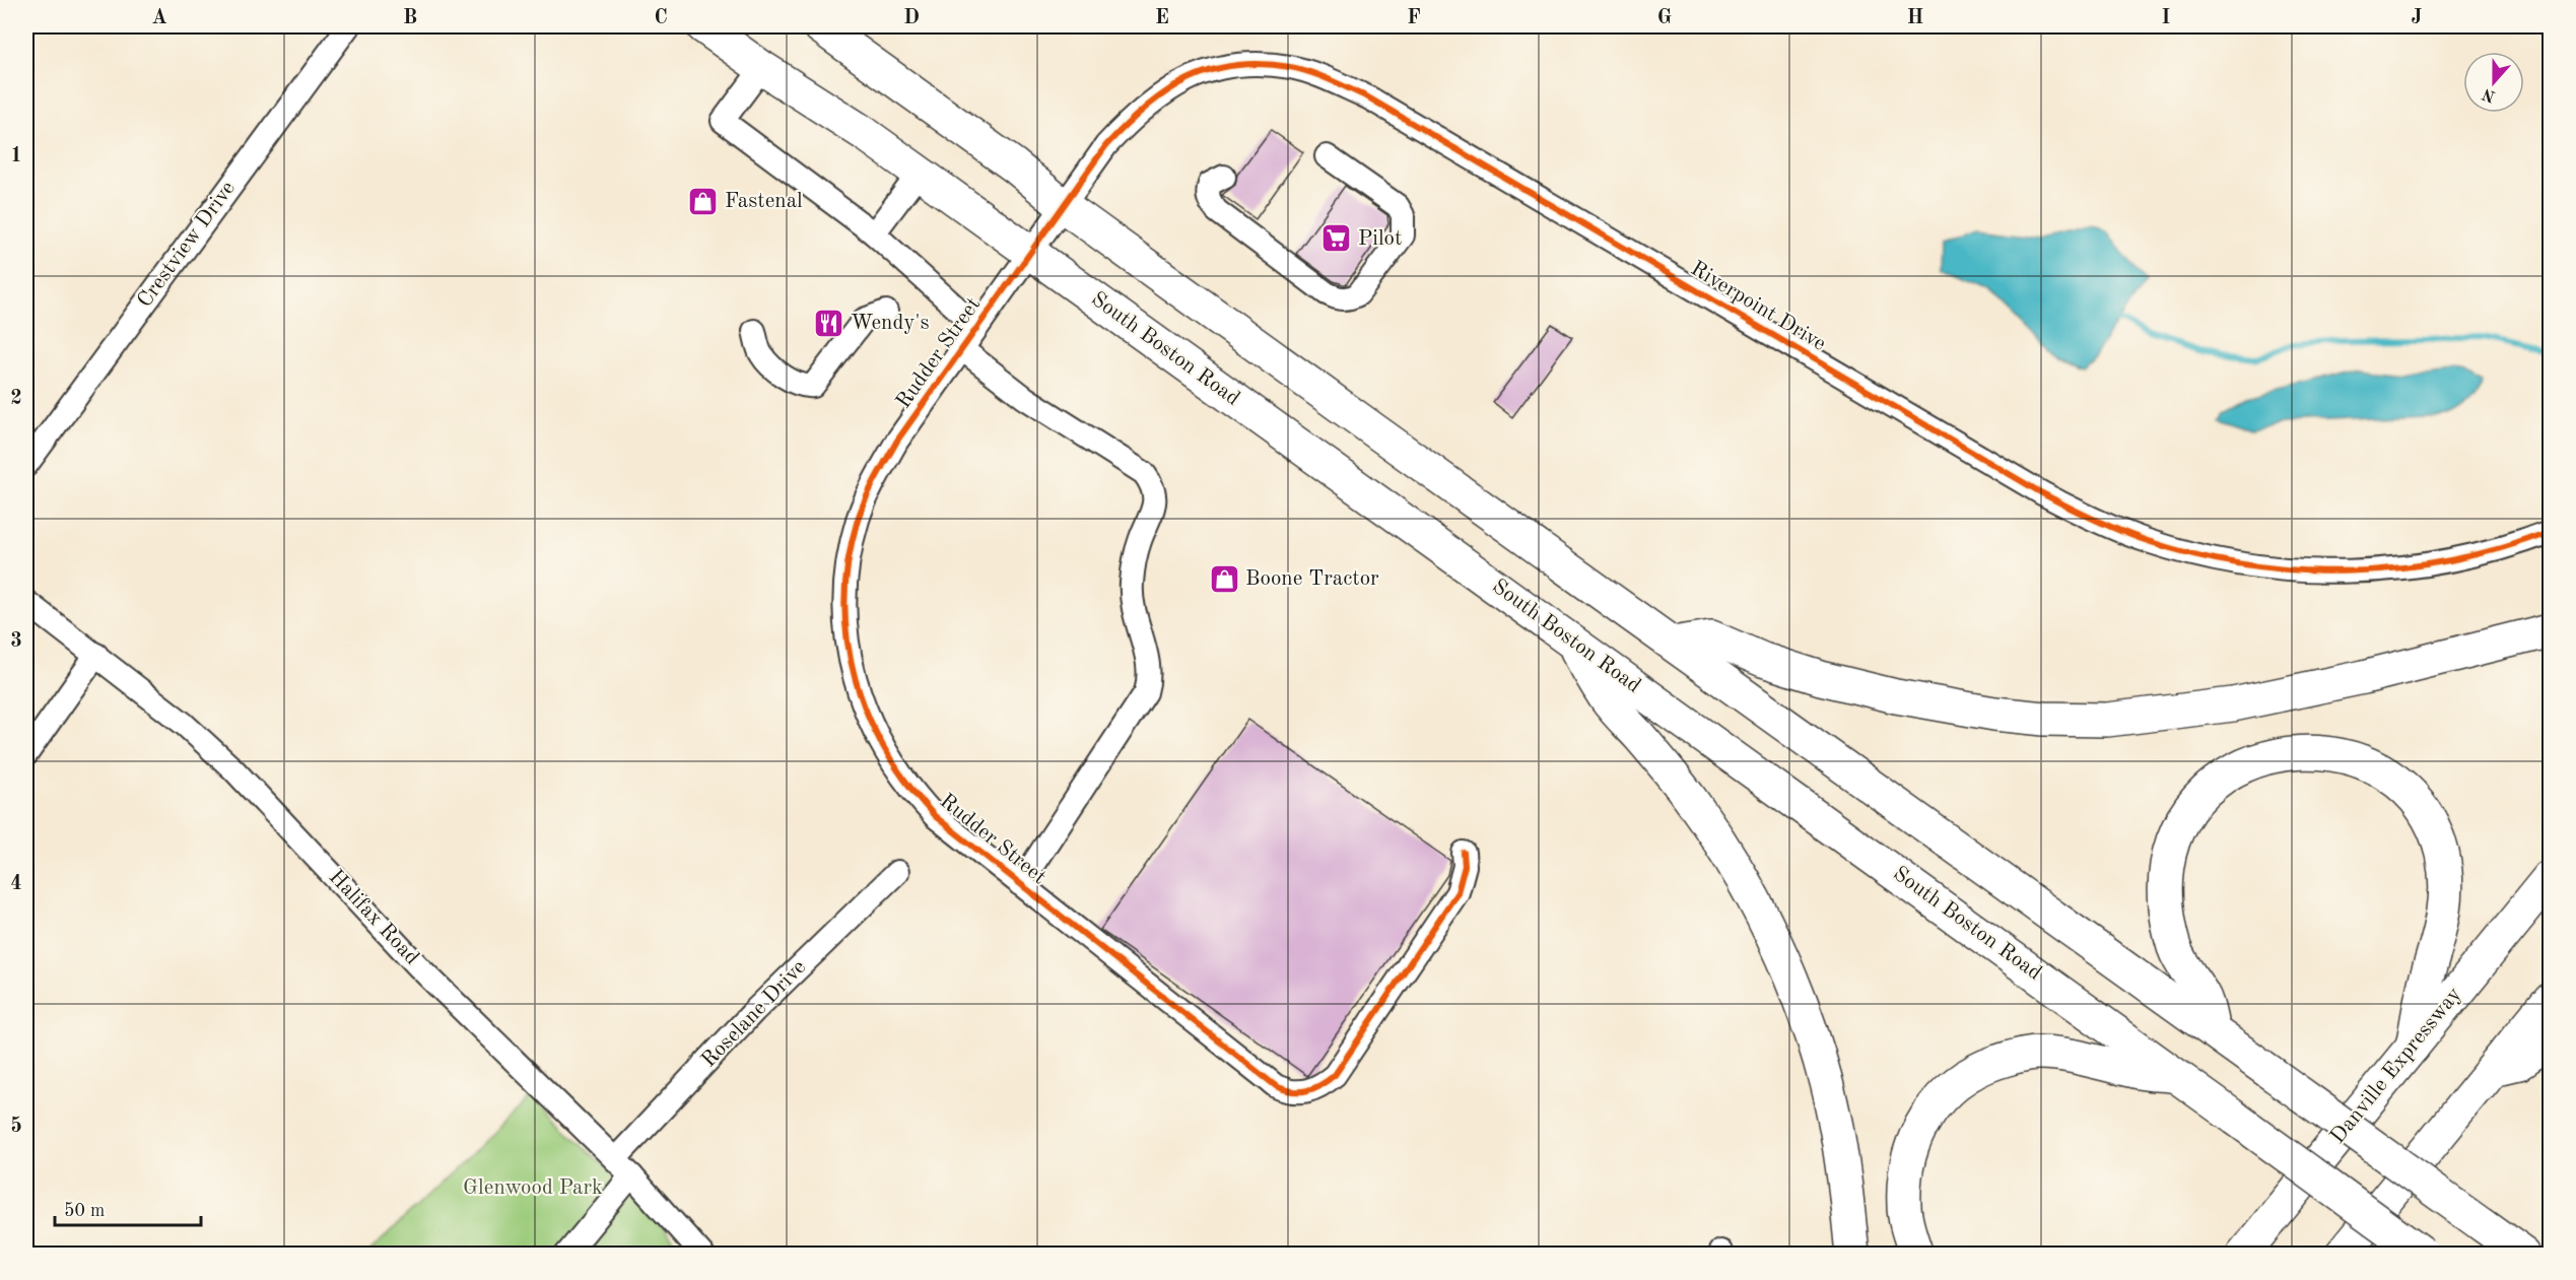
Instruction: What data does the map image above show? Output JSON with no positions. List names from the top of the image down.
{
  "streets": {
    "highway": ["South Boston Road", "Danville Expressway"],
    "street": [
      "Crestview Drive",
      "Riverpoint Drive",
      "Rudder Street",
      "Halifax Road",
      "Roselane Drive"
    ]
  },
  "crossings": [
    ["Riverpoint Drive", "South Boston Road"],
    ["Riverpoint Drive", "Rudder Street"],
    ["South Boston Road", "Rudder Street"],
    ["Halifax Road", "Roselane Drive"]
  ],
  "parks": ["Glenwood Park"],
  "places": {
    "shop": ["Fastenal", "Boone Tractor"],
    "supermarket": ["Pilot"],
    "restaurant": ["Wendy's"]
  },
  "scale_bar": "50 m",
  "north": "bottom",
  "grid": {
    "columns": [
      "A",
      "B",
      "C",
      "D",
      "E",
      "F",
      "G",
      "H",
      "I",
      "J"
    ],
    "rows": [
      "1",
      "2",
      "3",
      "4",
      "5"
    ]
  }
}
